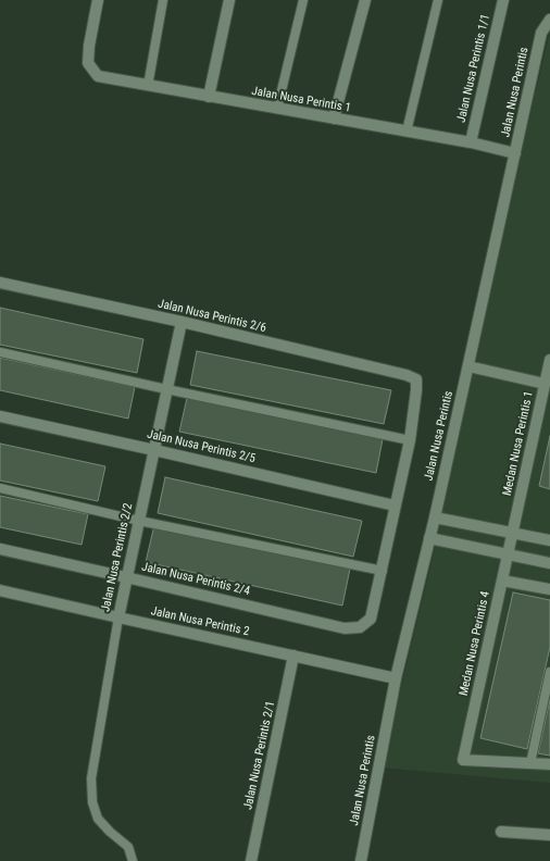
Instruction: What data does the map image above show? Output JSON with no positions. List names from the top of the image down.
{
  "streets": {
    "street": [
      "Jalan Nusa Perintis 1/1",
      "Jalan Nusa Perintis",
      "Jalan Nusa Perintis 1",
      "Jalan Nusa Perintis 2/6",
      "Medan Nusa Perintis 1",
      "Jalan Nusa Perintis 2/5",
      "Jalan Nusa Perintis 2/2",
      "Jalan Nusa Perintis 2/4",
      "Jalan Nusa Perintis 2",
      "Medan Nusa Perintis 4",
      "Jalan Nusa Perintis 2/1"
    ]
  },
  "crossings": [
    ["Jalan Nusa Perintis 1/1", "Jalan Nusa Perintis 1"],
    ["Jalan Nusa Perintis", "Jalan Nusa Perintis 1"],
    ["Jalan Nusa Perintis", "Jalan Nusa Perintis 2"],
    ["Jalan Nusa Perintis 2/6", "Jalan Nusa Perintis 2/2"],
    ["Medan Nusa Perintis 1", "Medan Nusa Perintis 4"],
    ["Jalan Nusa Perintis 2/5", "Jalan Nusa Perintis 2/2"],
    ["Jalan Nusa Perintis 2/2", "Jalan Nusa Perintis 2/4"],
    ["Jalan Nusa Perintis 2/2", "Jalan Nusa Perintis 2"],
    ["Jalan Nusa Perintis 2", "Jalan Nusa Perintis 2/1"]
  ]
}
